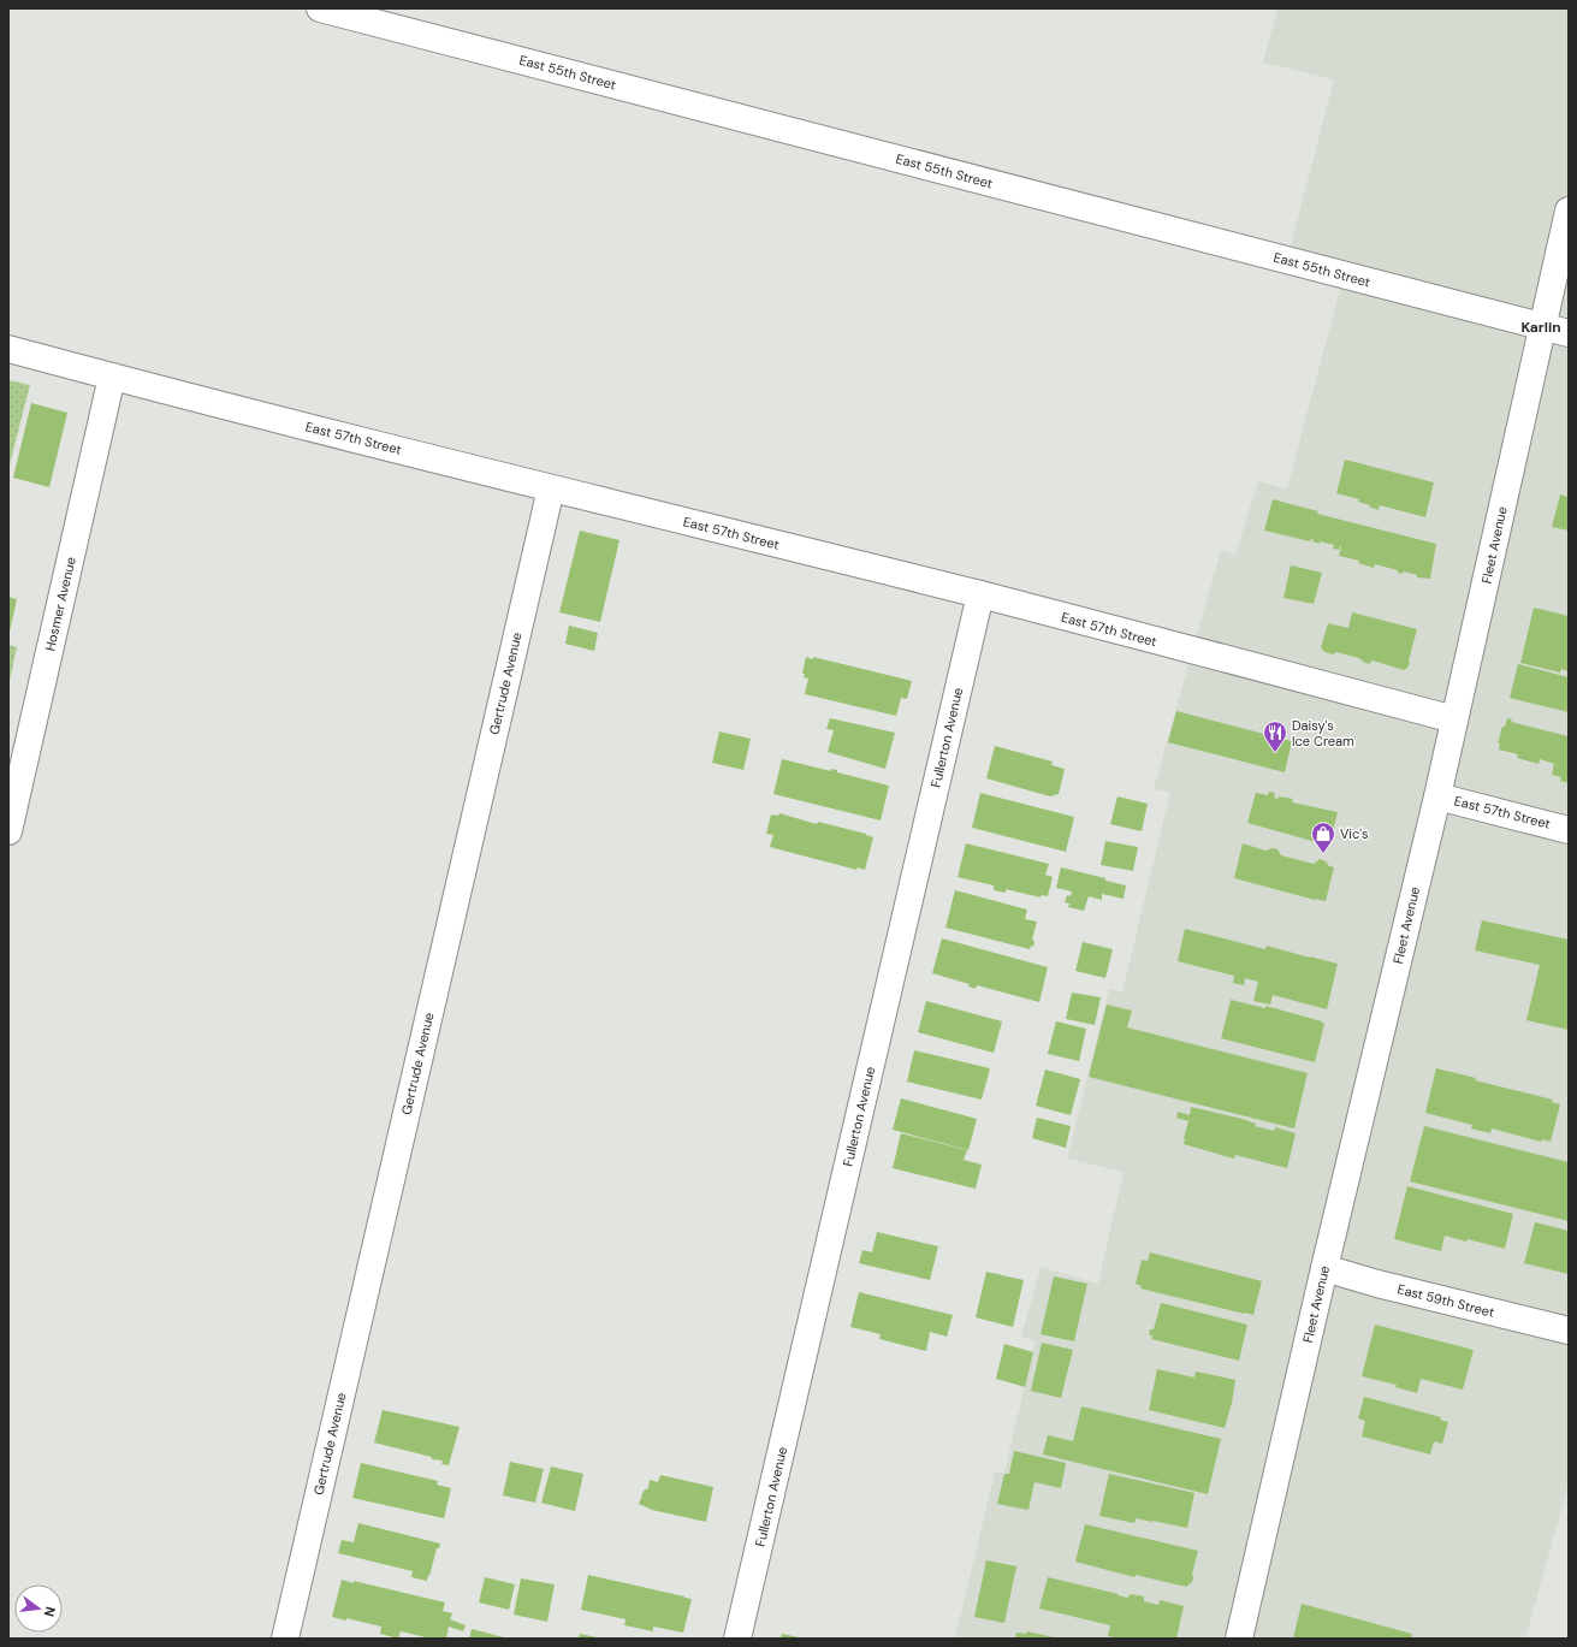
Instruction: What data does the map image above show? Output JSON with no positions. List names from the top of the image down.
{
  "streets": {
    "street": [
      "East 55th Street",
      "East 57th Street",
      "Fleet Avenue",
      "Hosmer Avenue",
      "Gertrude Avenue",
      "Fullerton Avenue",
      "East 59th Street"
    ]
  },
  "crossings": [
    ["East 55th Street", "Fleet Avenue"],
    ["East 57th Street", "Fleet Avenue"],
    ["East 57th Street", "Hosmer Avenue"],
    ["East 57th Street", "Gertrude Avenue"],
    ["East 57th Street", "Fullerton Avenue"],
    ["Fleet Avenue", "East 59th Street"]
  ],
  "districts": ["Karlin"],
  "places": {
    "restaurant": ["Daisy's Ice Cream"],
    "shop": ["Vic's"]
  },
  "north": "right"
}
